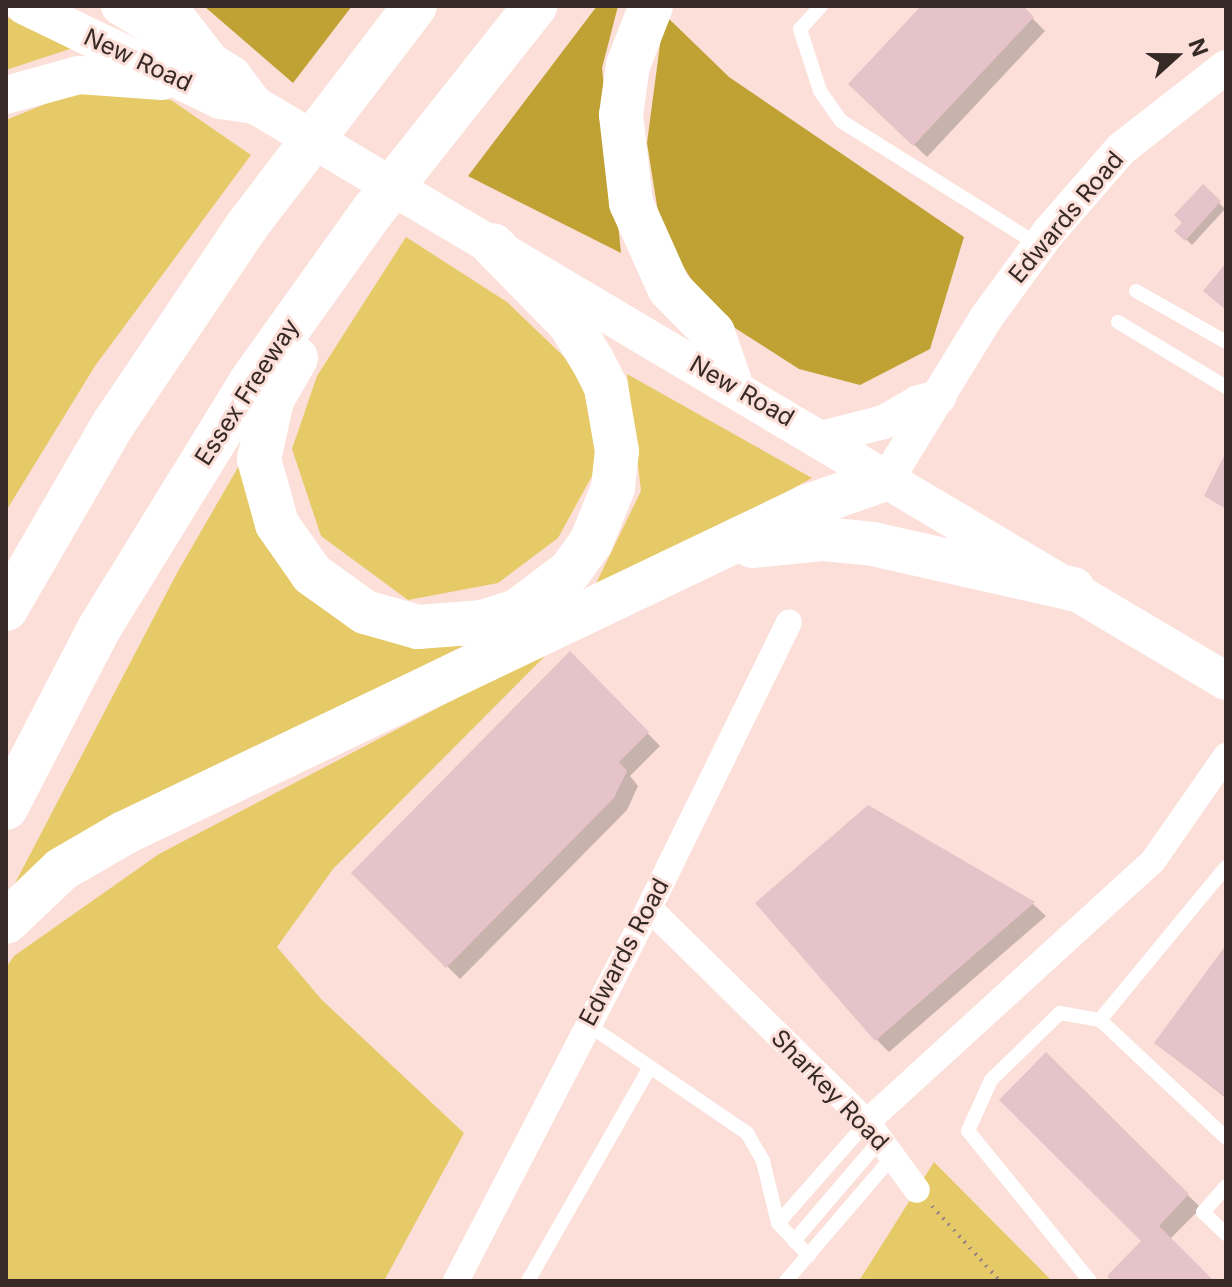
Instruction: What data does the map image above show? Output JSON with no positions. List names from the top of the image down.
{
  "streets": {
    "highway": ["Essex Freeway"],
    "main road": ["New Road"],
    "street": ["Edwards Road", "Sharkey Road"]
  },
  "crossings": [
    ["New Road", "Edwards Road"],
    ["Edwards Road", "Sharkey Road"]
  ],
  "north": "right"
}
